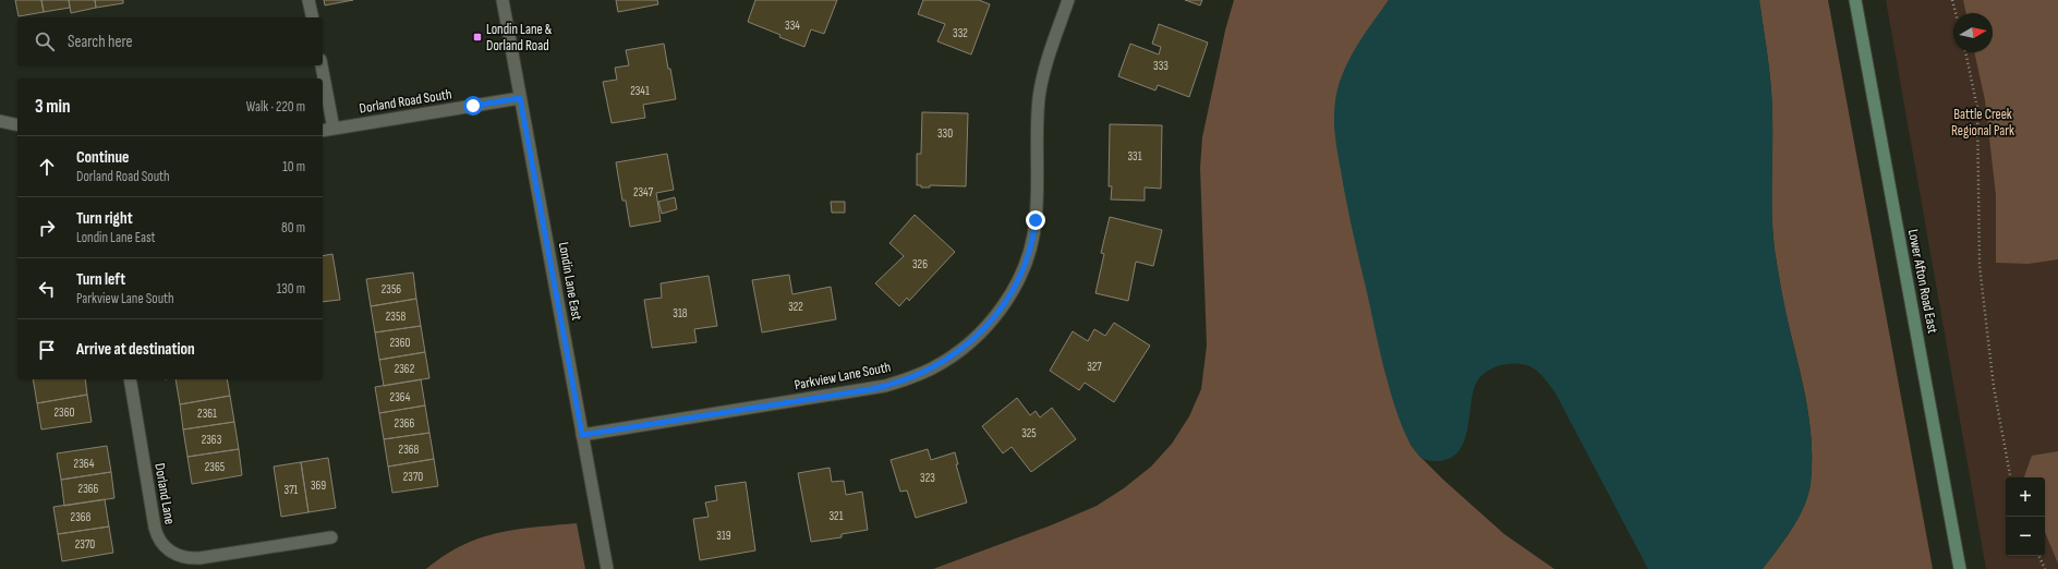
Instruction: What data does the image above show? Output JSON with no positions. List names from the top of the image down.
{
  "streets": {
    "main road": ["Lower Afton Road East"],
    "street": [
      "Dorland Road South",
      "Londin Lane East",
      "Parkview Lane South",
      "Dorland Lane"
    ]
  },
  "crossings": [
    ["Dorland Road South", "Londin Lane East"],
    ["Londin Lane East", "Parkview Lane South"]
  ],
  "parks": ["Battle Creek Regional Park"],
  "places": {
    "transit": ["Londin Lane & Dorland Road"]
  },
  "house_numbers": [
    "334",
    "332",
    "333",
    "2341",
    "330",
    "331",
    "2347",
    "326",
    "2356",
    "322",
    "318",
    "2358",
    "2360",
    "327",
    "2362",
    "2364",
    "2360",
    "2361",
    "2366",
    "325",
    "2363",
    "2368",
    "2364",
    "2365",
    "2370",
    "323",
    "369",
    "2366",
    "371",
    "321",
    "2368",
    "319",
    "2370"
  ],
  "north": "right",
  "page": {
    "search": "Search here",
    "heading": ["3 min", "Walk · 220 m"],
    "list": [
      ["Continue", "Dorland Road South", "10 m"],
      ["Turn right", "Londin Lane East", "80 m"],
      ["Turn left", "Parkview Lane South", "130 m"],
      "Arrive at destination"
    ],
    "map_buttons": ["+", "−"]
  }
}
